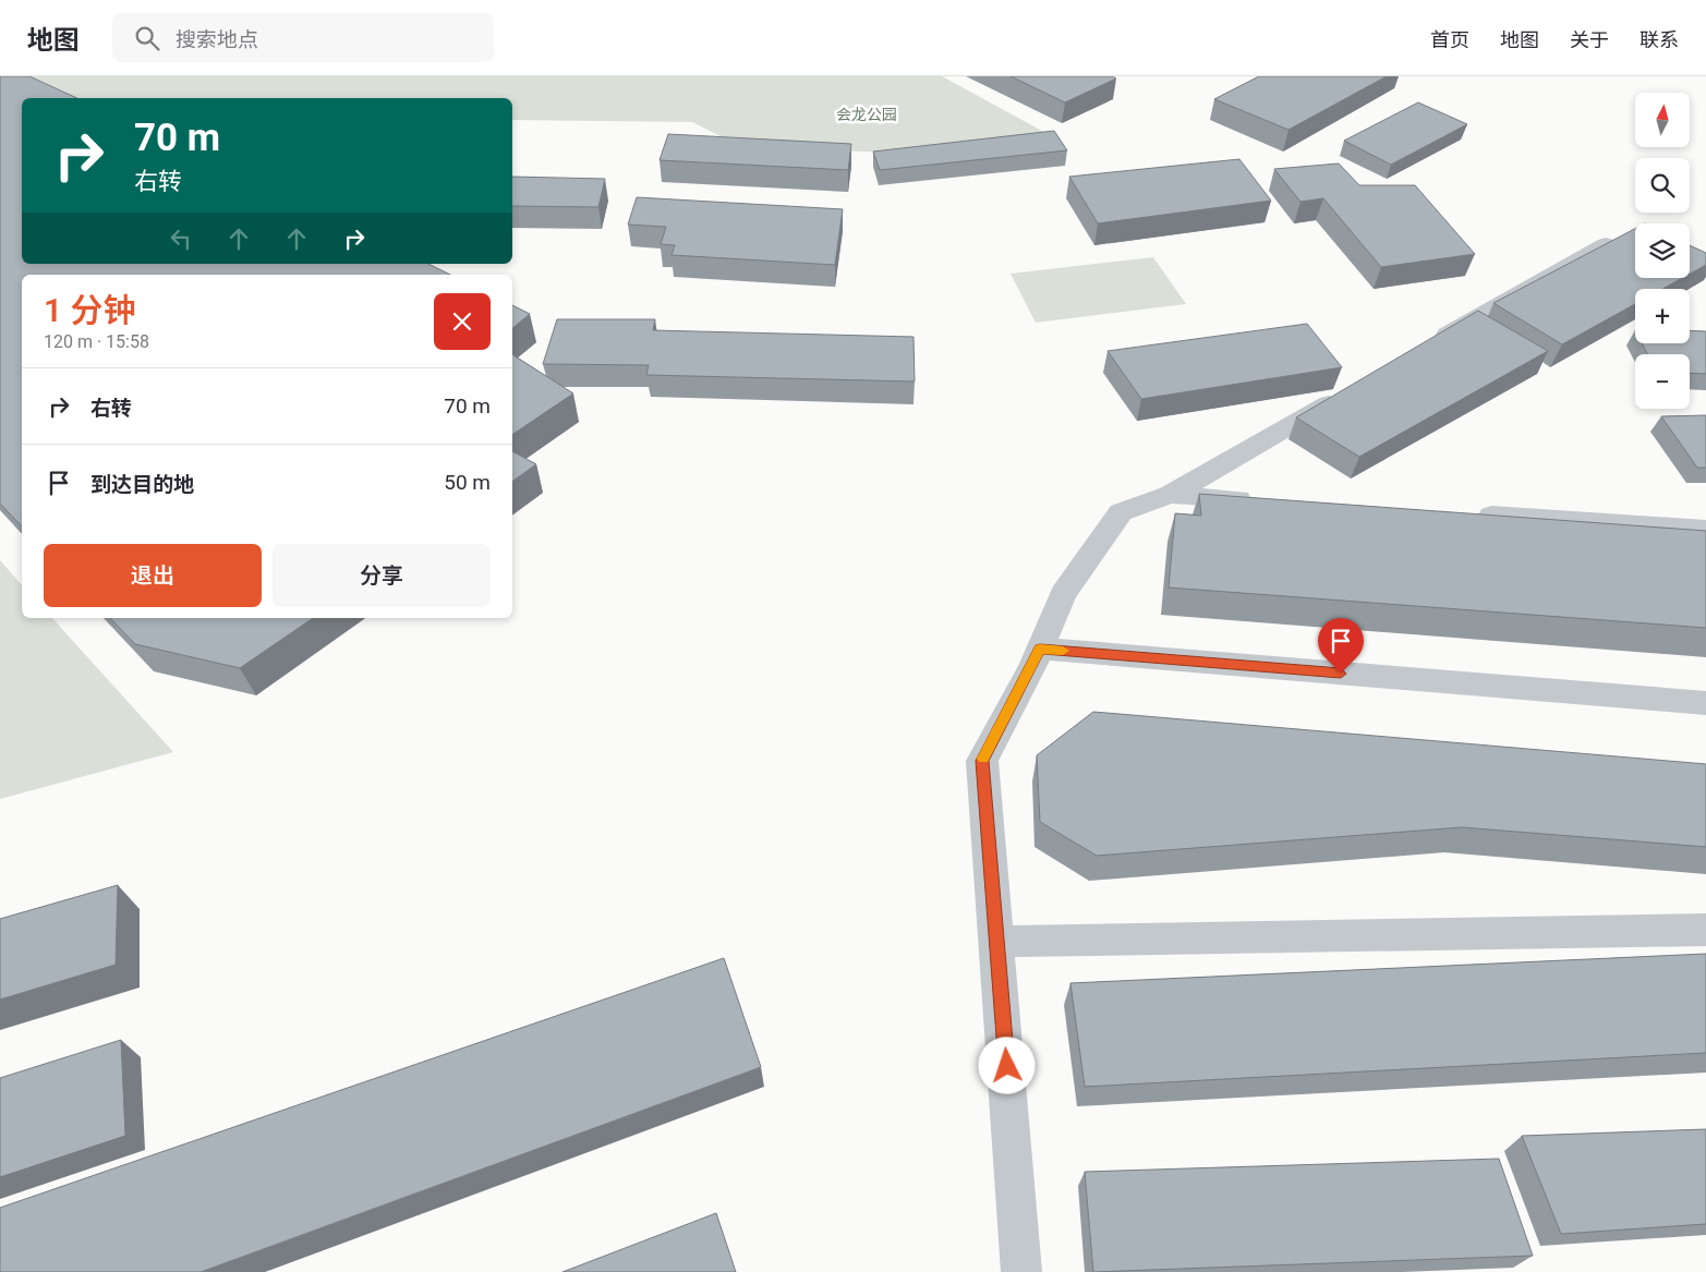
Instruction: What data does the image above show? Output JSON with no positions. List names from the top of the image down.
{
  "parks": ["会龙公园"],
  "north": "top",
  "page": {
    "header": "地图",
    "search": "搜索地点",
    "nav": [
      "首页",
      "地图",
      "关于",
      "联系"
    ],
    "map_buttons": ["+", "−"],
    "turn": ["70 m", "右转"],
    "heading": ["1 分钟", "120 m · 15:58"],
    "list": [
      {
        "name": "右转",
        "value": "70 m"
      },
      {
        "name": "到达目的地",
        "value": "50 m"
      }
    ],
    "buttons": ["退出", "分享"]
  }
}
